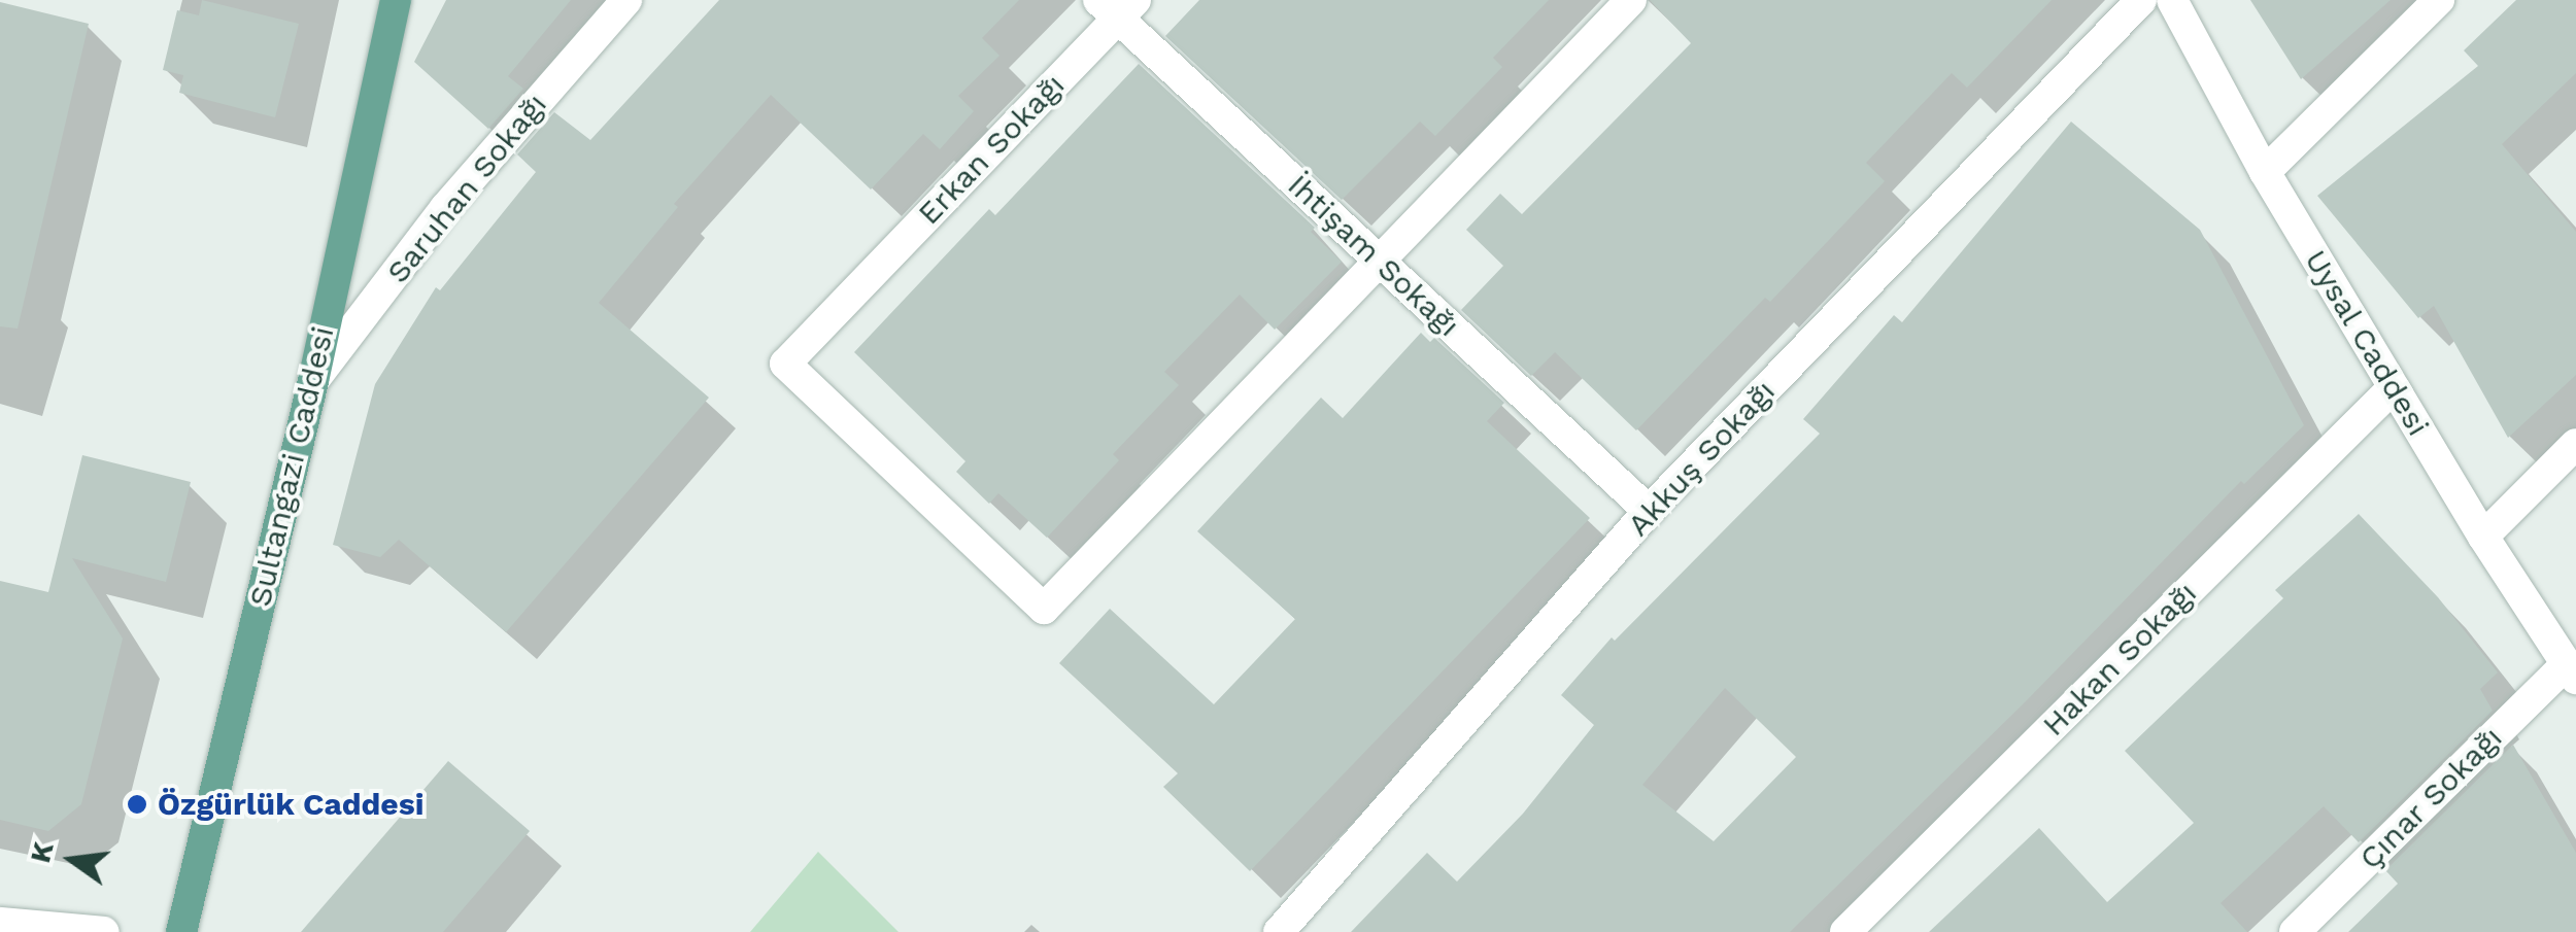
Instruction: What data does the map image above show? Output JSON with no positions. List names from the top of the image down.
{
  "streets": {
    "main road": ["Sultangazi Caddesi"],
    "street": [
      "Erkan Sokağı",
      "Saruhan Sokağı",
      "İhtişam Sokağı",
      "Uysal Caddesi",
      "Akkuş Sokağı",
      "Hakan Sokağı",
      "Çınar Sokağı"
    ]
  },
  "crossings": [
    ["Erkan Sokağı", "İhtişam Sokağı"],
    ["Saruhan Sokağı", "Sultangazi Caddesi"],
    ["İhtişam Sokağı", "Akkuş Sokağı"],
    ["Uysal Caddesi", "Hakan Sokağı"],
    ["Uysal Caddesi", "Çınar Sokağı"]
  ],
  "places": ["Özgürlük Caddesi"],
  "north": "left"
}
